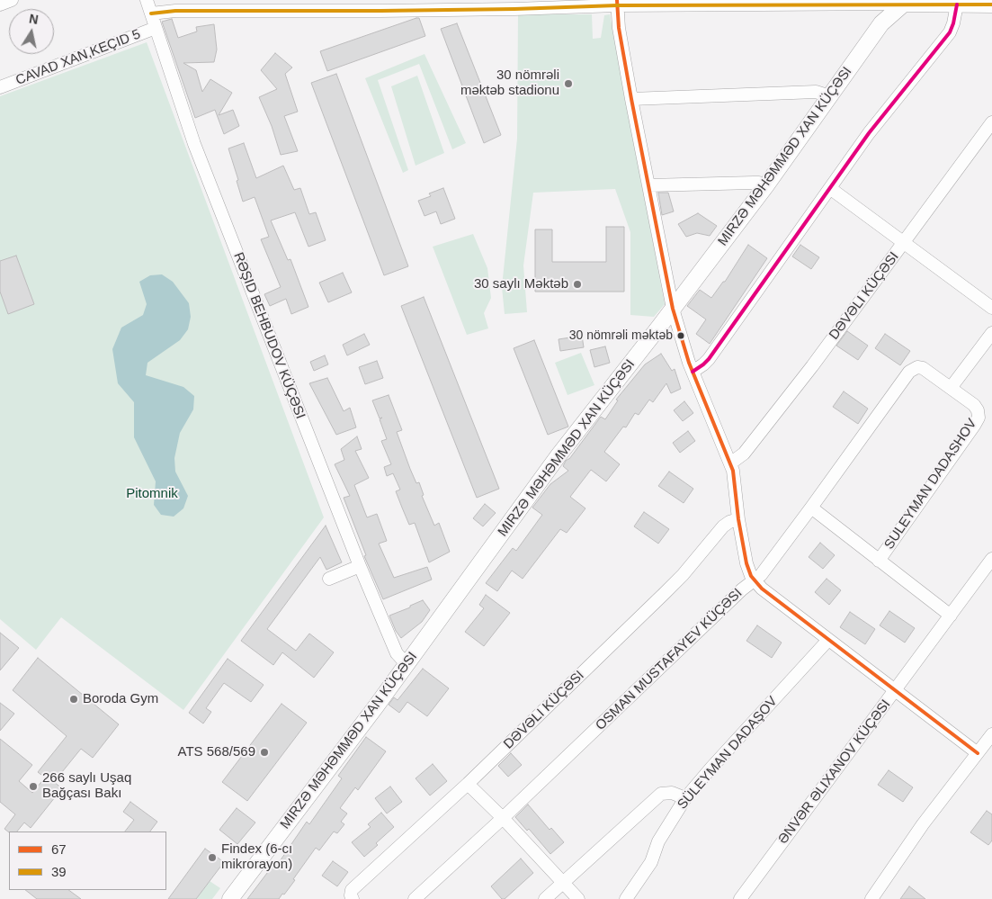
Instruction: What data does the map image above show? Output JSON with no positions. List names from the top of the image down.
{
  "streets": {
    "street": [
      "CAVAD XAN,KEÇID 5",
      "MIRZƏ MƏHƏMMƏD XAN KÜÇƏSI",
      "DƏVƏLI KÜÇƏSI",
      "RƏŞID BEHBUDOV KÜÇƏSI",
      "SULEYMAN DADASHOV",
      "OSMAN MUSTAFAYEV KÜÇƏSI",
      "SÜLEYMAN DADAŞOV",
      "ƏNVƏR ƏLIXANOV KÜÇƏSI"
    ]
  },
  "crossings": [
    ["CAVAD XAN,KEÇID 5", "RƏŞID BEHBUDOV KÜÇƏSI"],
    ["MIRZƏ MƏHƏMMƏD XAN KÜÇƏSI", "RƏŞID BEHBUDOV KÜÇƏSI"],
    ["SULEYMAN DADASHOV", "OSMAN MUSTAFAYEV KÜÇƏSI"]
  ],
  "parks": ["Pitomnik"],
  "places": [
    "30 nömrəli məktəb stadionu",
    "30 saylı Məktəb",
    "30 nömrəli məktəb",
    "Boroda Gym",
    "ATS 568/569",
    "266 saylı Uşaq Bağçası Bakı",
    "Findex (6-cı mikrorayon)"
  ],
  "lines": ["transit line 67", "transit line 39"],
  "legend": ["67", "39"],
  "north": "top"
}
